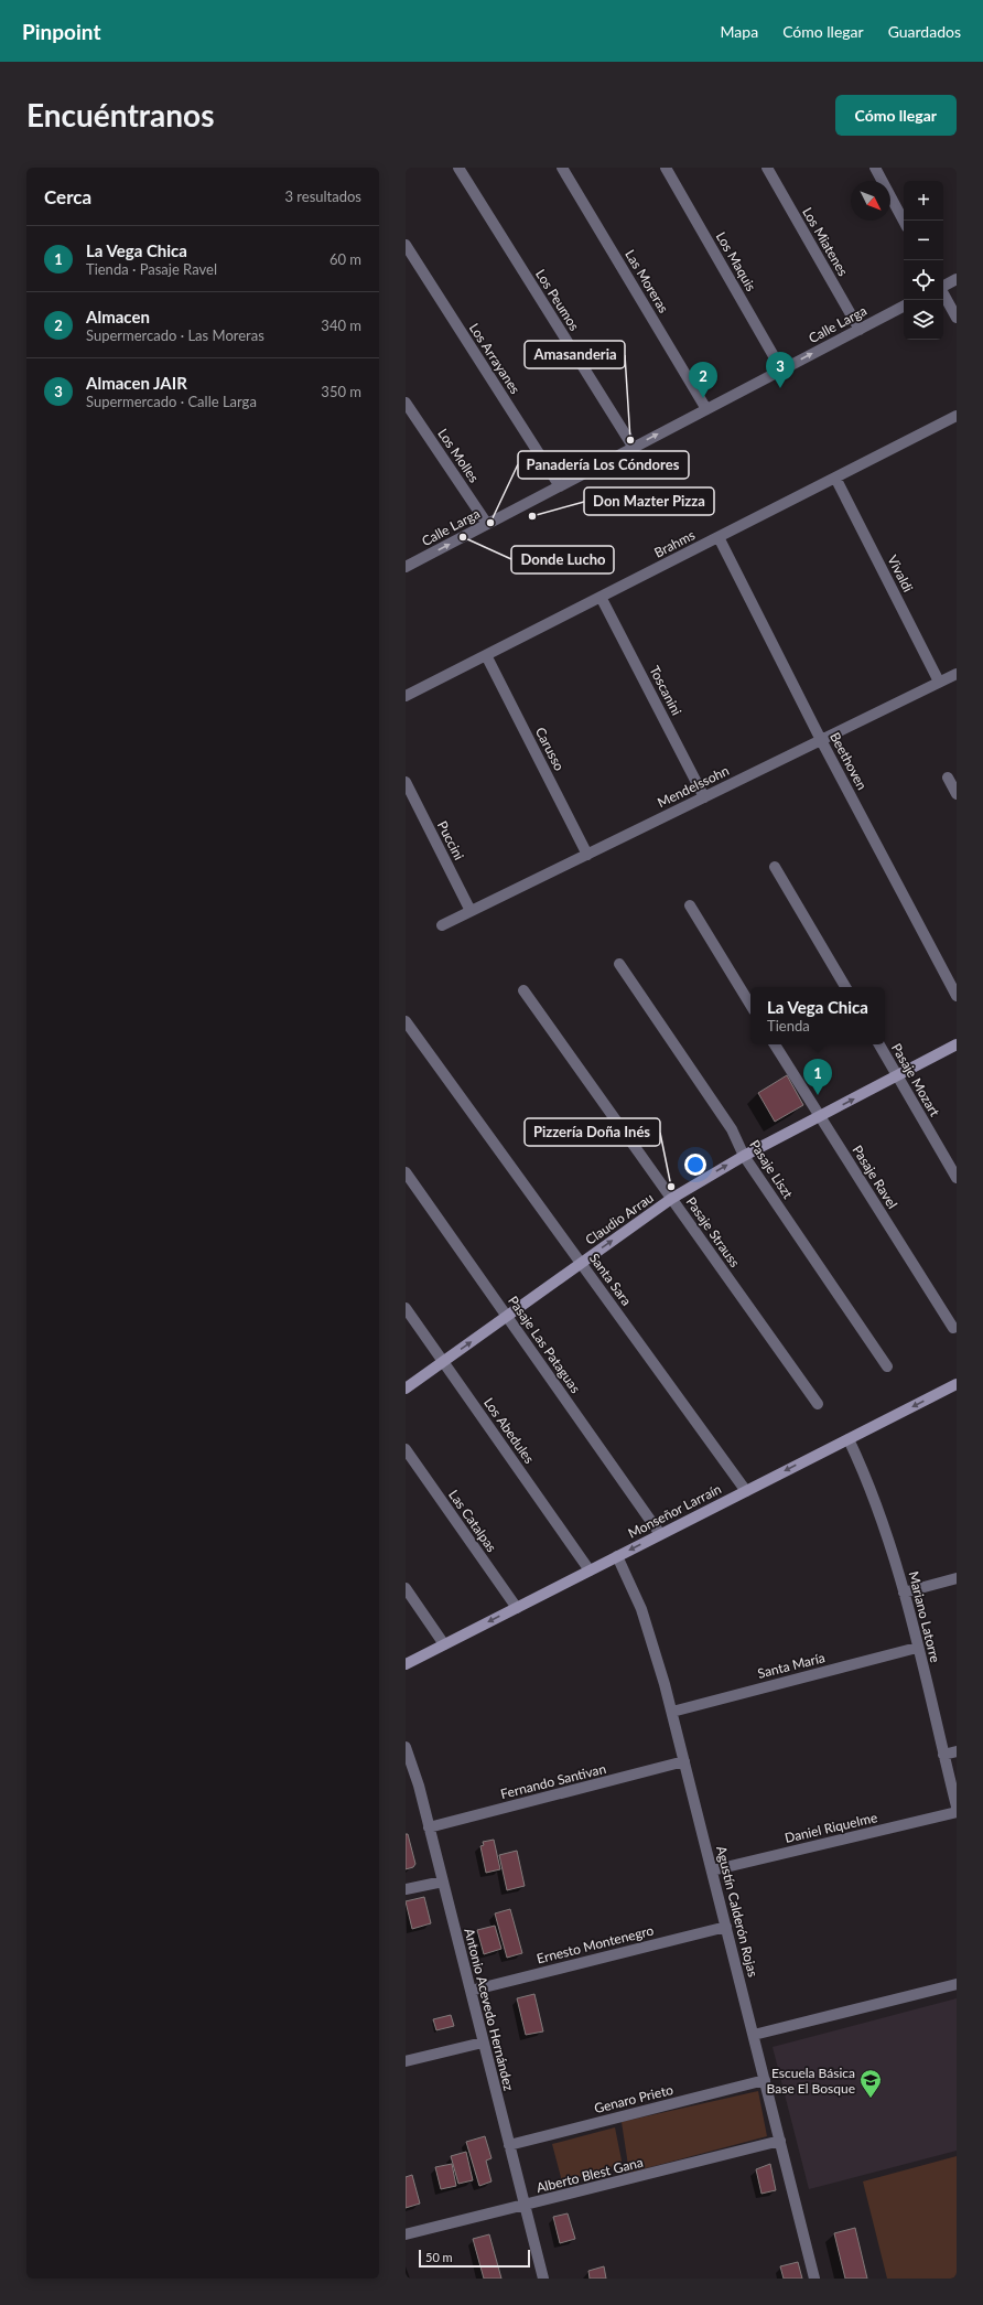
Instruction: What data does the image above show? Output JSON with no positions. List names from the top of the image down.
{
  "streets": {
    "street": [
      "Los Miatenes",
      "Los Maquis",
      "Las Moreras",
      "Los Peumos",
      "Calle Larga",
      "Los Arrayanes",
      "Los Molles",
      "Brahms",
      "Vivaldi",
      "Toscanini",
      "Carusso",
      "Beethoven",
      "Mendelssohn",
      "Puccini",
      "Pasaje Mozart",
      "Pasaje Liszt",
      "Pasaje Ravel",
      "Claudio Arrau",
      "Pasaje Strauss",
      "Santa Sara",
      "Pasaje Las Pataguas",
      "Los Abedules",
      "Monseñor Larraín",
      "Las Catalpas",
      "Mariano Latorre",
      "Santa María",
      "Fernando Santivan",
      "Daniel Riquelme",
      "Agustín Calderón Rojas",
      "Ernesto Montenegro",
      "Antonio Acevedo Hernández",
      "Genaro Prieto",
      "Alberto Blest Gana"
    ]
  },
  "crossings": [
    ["Los Miatenes", "Calle Larga"],
    ["Los Maquis", "Calle Larga"],
    ["Las Moreras", "Calle Larga"],
    ["Los Peumos", "Calle Larga"],
    ["Calle Larga", "Los Arrayanes"],
    ["Calle Larga", "Los Molles"],
    ["Brahms", "Vivaldi"],
    ["Brahms", "Toscanini"],
    ["Brahms", "Carusso"],
    ["Brahms", "Beethoven"],
    ["Vivaldi", "Mendelssohn"],
    ["Toscanini", "Mendelssohn"],
    ["Carusso", "Mendelssohn"],
    ["Beethoven", "Mendelssohn"],
    ["Mendelssohn", "Puccini"],
    ["Pasaje Mozart", "Claudio Arrau"],
    ["Pasaje Liszt", "Claudio Arrau"],
    ["Pasaje Ravel", "Claudio Arrau"],
    ["Claudio Arrau", "Pasaje Strauss"],
    ["Claudio Arrau", "Santa Sara"],
    ["Claudio Arrau", "Pasaje Las Pataguas"],
    ["Claudio Arrau", "Los Abedules"],
    ["Santa Sara", "Monseñor Larraín"],
    ["Pasaje Las Pataguas", "Monseñor Larraín"],
    ["Los Abedules", "Monseñor Larraín"],
    ["Monseñor Larraín", "Las Catalpas"],
    ["Monseñor Larraín", "Mariano Latorre"],
    ["Monseñor Larraín", "Agustín Calderón Rojas"],
    ["Mariano Latorre", "Santa María"],
    ["Santa María", "Agustín Calderón Rojas"],
    ["Fernando Santivan", "Agustín Calderón Rojas"],
    ["Fernando Santivan", "Antonio Acevedo Hernández"],
    ["Daniel Riquelme", "Agustín Calderón Rojas"],
    ["Agustín Calderón Rojas", "Ernesto Montenegro"],
    ["Agustín Calderón Rojas", "Genaro Prieto"],
    ["Agustín Calderón Rojas", "Alberto Blest Gana"],
    ["Ernesto Montenegro", "Antonio Acevedo Hernández"],
    ["Antonio Acevedo Hernández", "Genaro Prieto"],
    ["Antonio Acevedo Hernández", "Alberto Blest Gana"]
  ],
  "one_way": ["Calle Larga", "Claudio Arrau", "Monseñor Larraín"],
  "places": {
    "other": [
      "Amasanderia",
      "Don Mazter Pizza",
      "Panadería Los Cóndores",
      "Donde Lucho",
      "Pizzería Doña Inés"
    ],
    "school or university": ["Escuela Básica Base El Bosque"]
  },
  "scale_bar": "50 m",
  "north": "bottom right",
  "page": {
    "header": "Pinpoint",
    "nav": ["Mapa", "Cómo llegar", "Guardados"],
    "buttons": "Cómo llegar",
    "title": "Encuéntranos",
    "heading": ["Cerca", "3 resultados"],
    "map_buttons": ["+", "−"],
    "list": [
      {
        "mark": "1",
        "name": "La Vega Chica",
        "note": "Tienda · Pasaje Ravel",
        "value": "60 m"
      },
      {
        "mark": "2",
        "name": "Almacen",
        "note": "Supermercado · Las Moreras",
        "value": "340 m"
      },
      {
        "mark": "3",
        "name": "Almacen JAIR",
        "note": "Supermercado · Calle Larga",
        "value": "350 m"
      }
    ],
    "pins": ["3", "2", "1"],
    "popup": ["La Vega Chica", "Tienda"],
    "scale": "50 m"
  }
}
